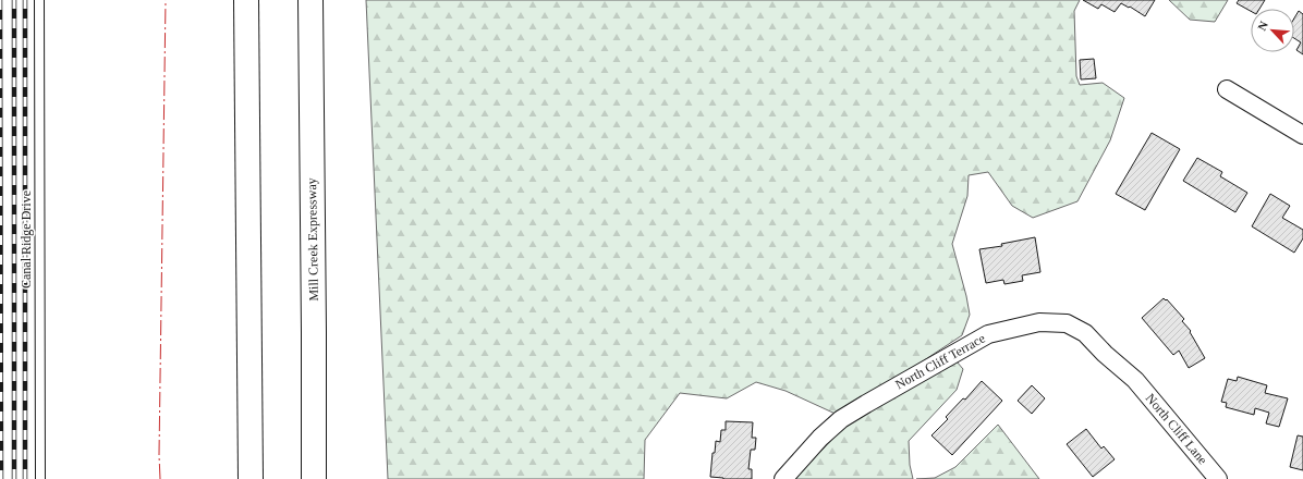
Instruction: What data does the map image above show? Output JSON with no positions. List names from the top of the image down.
{
  "streets": {
    "highway": ["Mill Creek Expressway"],
    "street": ["North Cliff Terrace", "North Cliff Lane"],
    "lane": ["Canal Ridge Drive"]
  },
  "crossings": [
    ["North Cliff Terrace", "North Cliff Lane"]
  ],
  "north": "top left"
}
